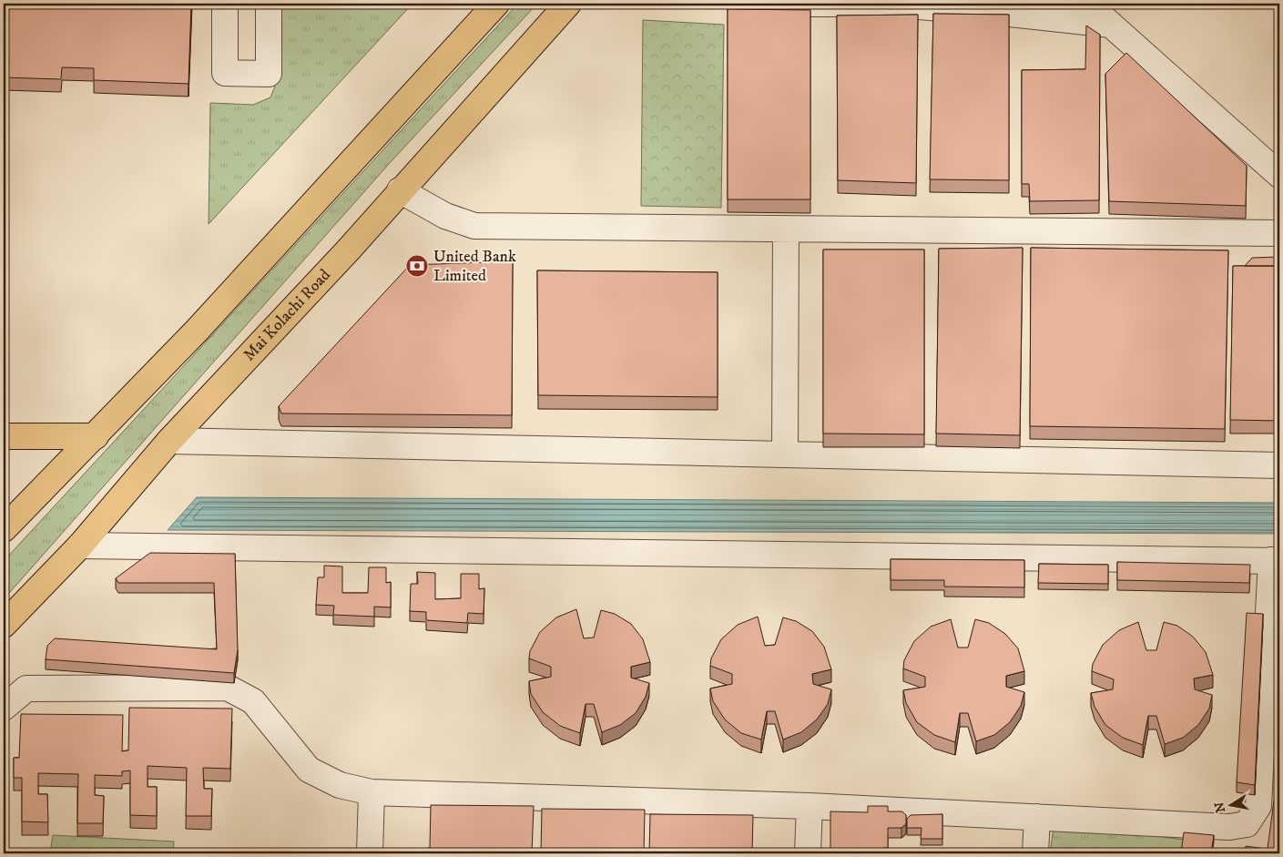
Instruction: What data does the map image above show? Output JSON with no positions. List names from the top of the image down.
{
  "streets": {
    "main road": ["Mai Kolachi Road"]
  },
  "places": {
    "bank": ["United Bank Limited"]
  },
  "north": "left"
}
